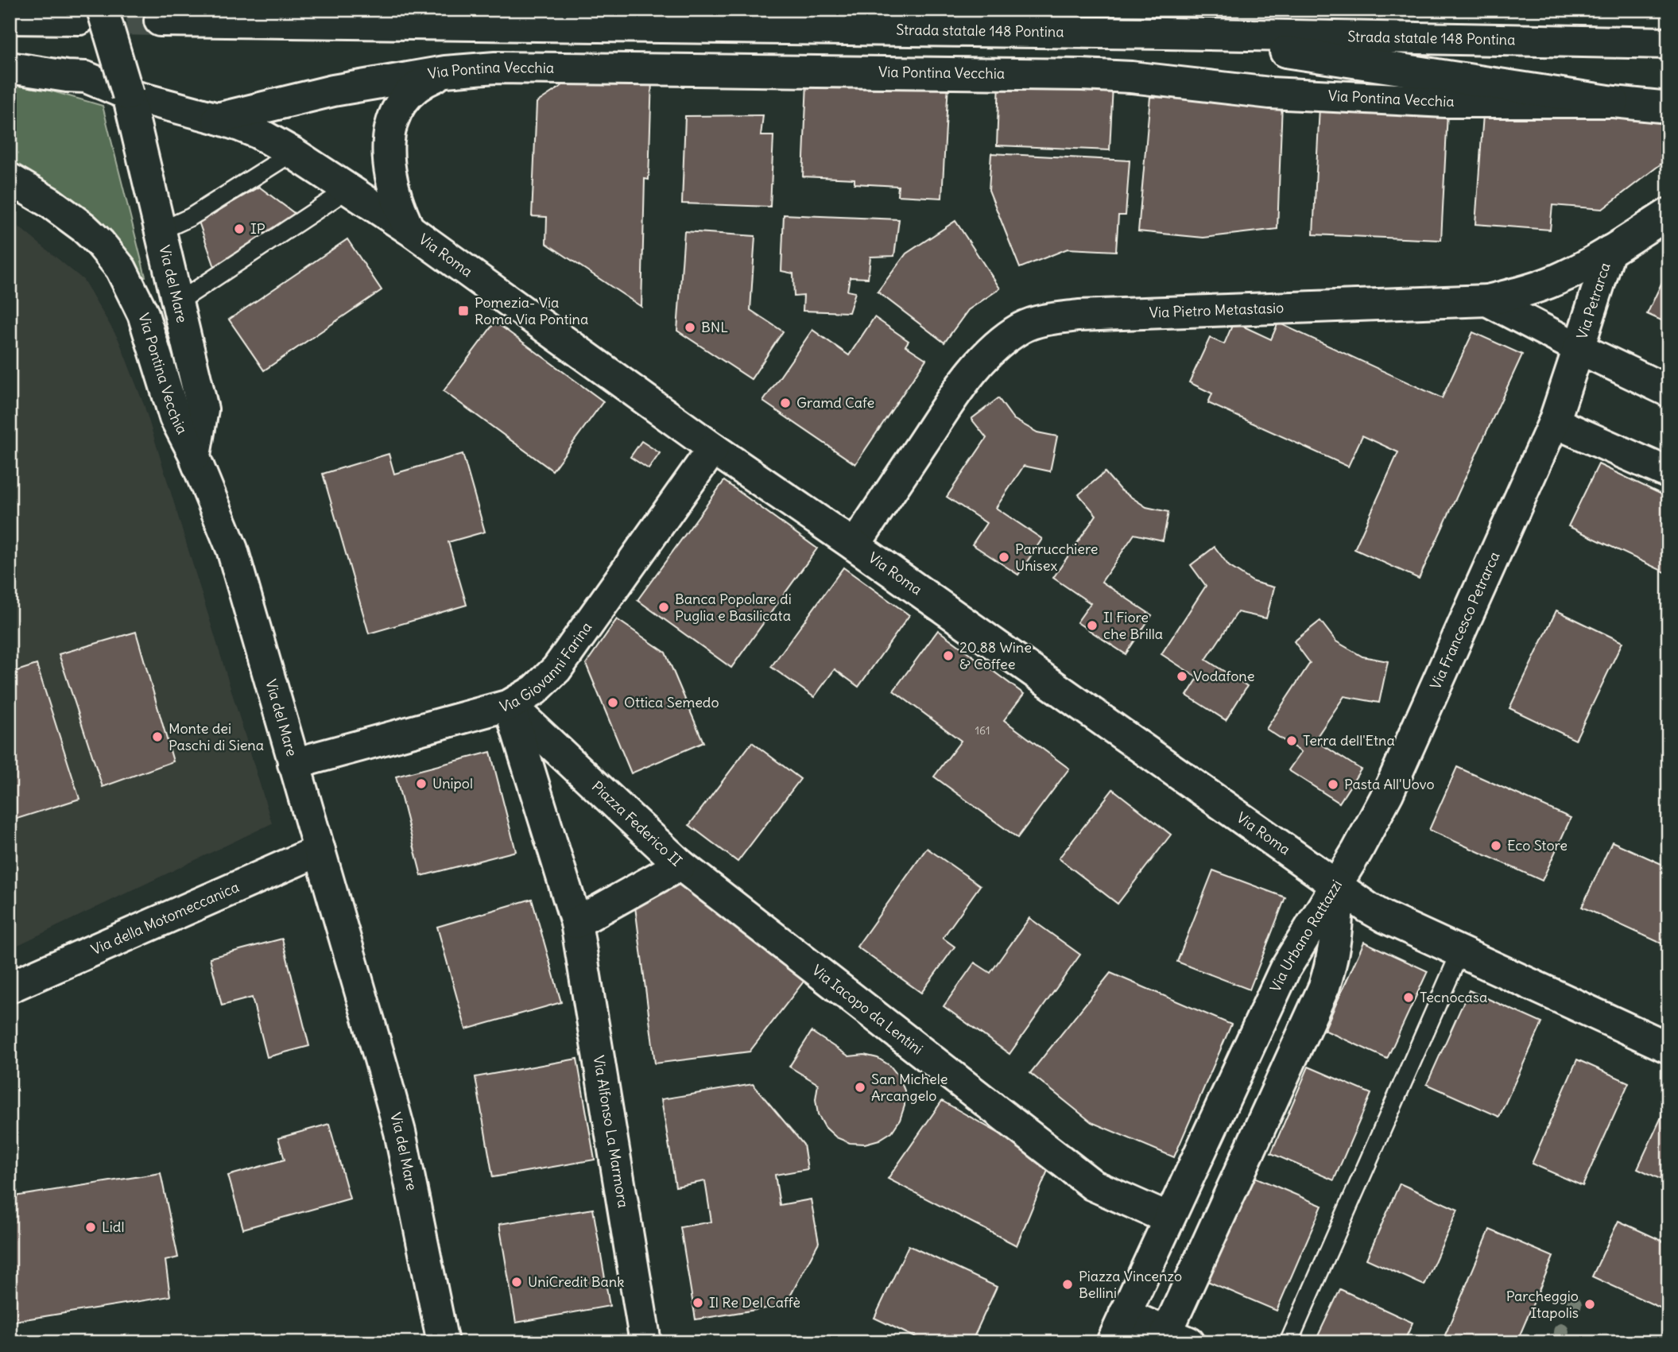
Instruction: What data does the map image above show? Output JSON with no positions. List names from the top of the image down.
{
  "streets": {
    "main road": [
      "Strada statale 148 Pontina",
      "Via Pontina Vecchia",
      "Via Roma",
      "Via del Mare",
      "Via Petrarca",
      "Via Pietro Metastasio",
      "Via Francesco Petrarca",
      "Via Giovanni Farina",
      "Piazza Federico II",
      "Via della Motomeccanica",
      "Via Urbano Rattazzi",
      "Via Iacopo da Lentini",
      "Via Alfonso La Marmora"
    ]
  },
  "crossings": [
    ["Via Pontina Vecchia", "Via Roma"],
    ["Via Pontina Vecchia", "Via del Mare"],
    ["Via Roma", "Via del Mare"],
    ["Via Roma", "Via Pietro Metastasio"],
    ["Via Roma", "Via Francesco Petrarca"],
    ["Via Roma", "Via Giovanni Farina"],
    ["Via Roma", "Via Urbano Rattazzi"],
    ["Via del Mare", "Via Giovanni Farina"],
    ["Via del Mare", "Via della Motomeccanica"],
    ["Via Petrarca", "Via Pietro Metastasio"],
    ["Via Petrarca", "Via Francesco Petrarca"],
    ["Via Francesco Petrarca", "Via Urbano Rattazzi"],
    ["Via Giovanni Farina", "Piazza Federico II"],
    ["Piazza Federico II", "Via Iacopo da Lentini"],
    ["Piazza Federico II", "Via Alfonso La Marmora"],
    ["Via Urbano Rattazzi", "Via Iacopo da Lentini"]
  ],
  "places": {
    "other": [
      "IP",
      "BNL",
      "Gramd Cafe",
      "Parrucchiere Unisex",
      "Banca Popolare di Puglia e Basilicata",
      "Il Fiore che Brilla",
      "20.88 Wine & Coffee",
      "Vodafone",
      "Ottica Semedo",
      "Monte dei Paschi di Siena",
      "Terra dell'Etna",
      "Unipol",
      "Pasta All'Uovo",
      "Eco Store",
      "Tecnocasa",
      "San Michele Arcangelo",
      "Lidl",
      "UniCredit Bank",
      "Piazza Vincenzo Bellini",
      "Il Re Del Caffè",
      "Parcheggio Itapolis"
    ],
    "transit": ["Pomezia- Via Roma Via Pontina"]
  },
  "house_numbers": ["161"]
}
